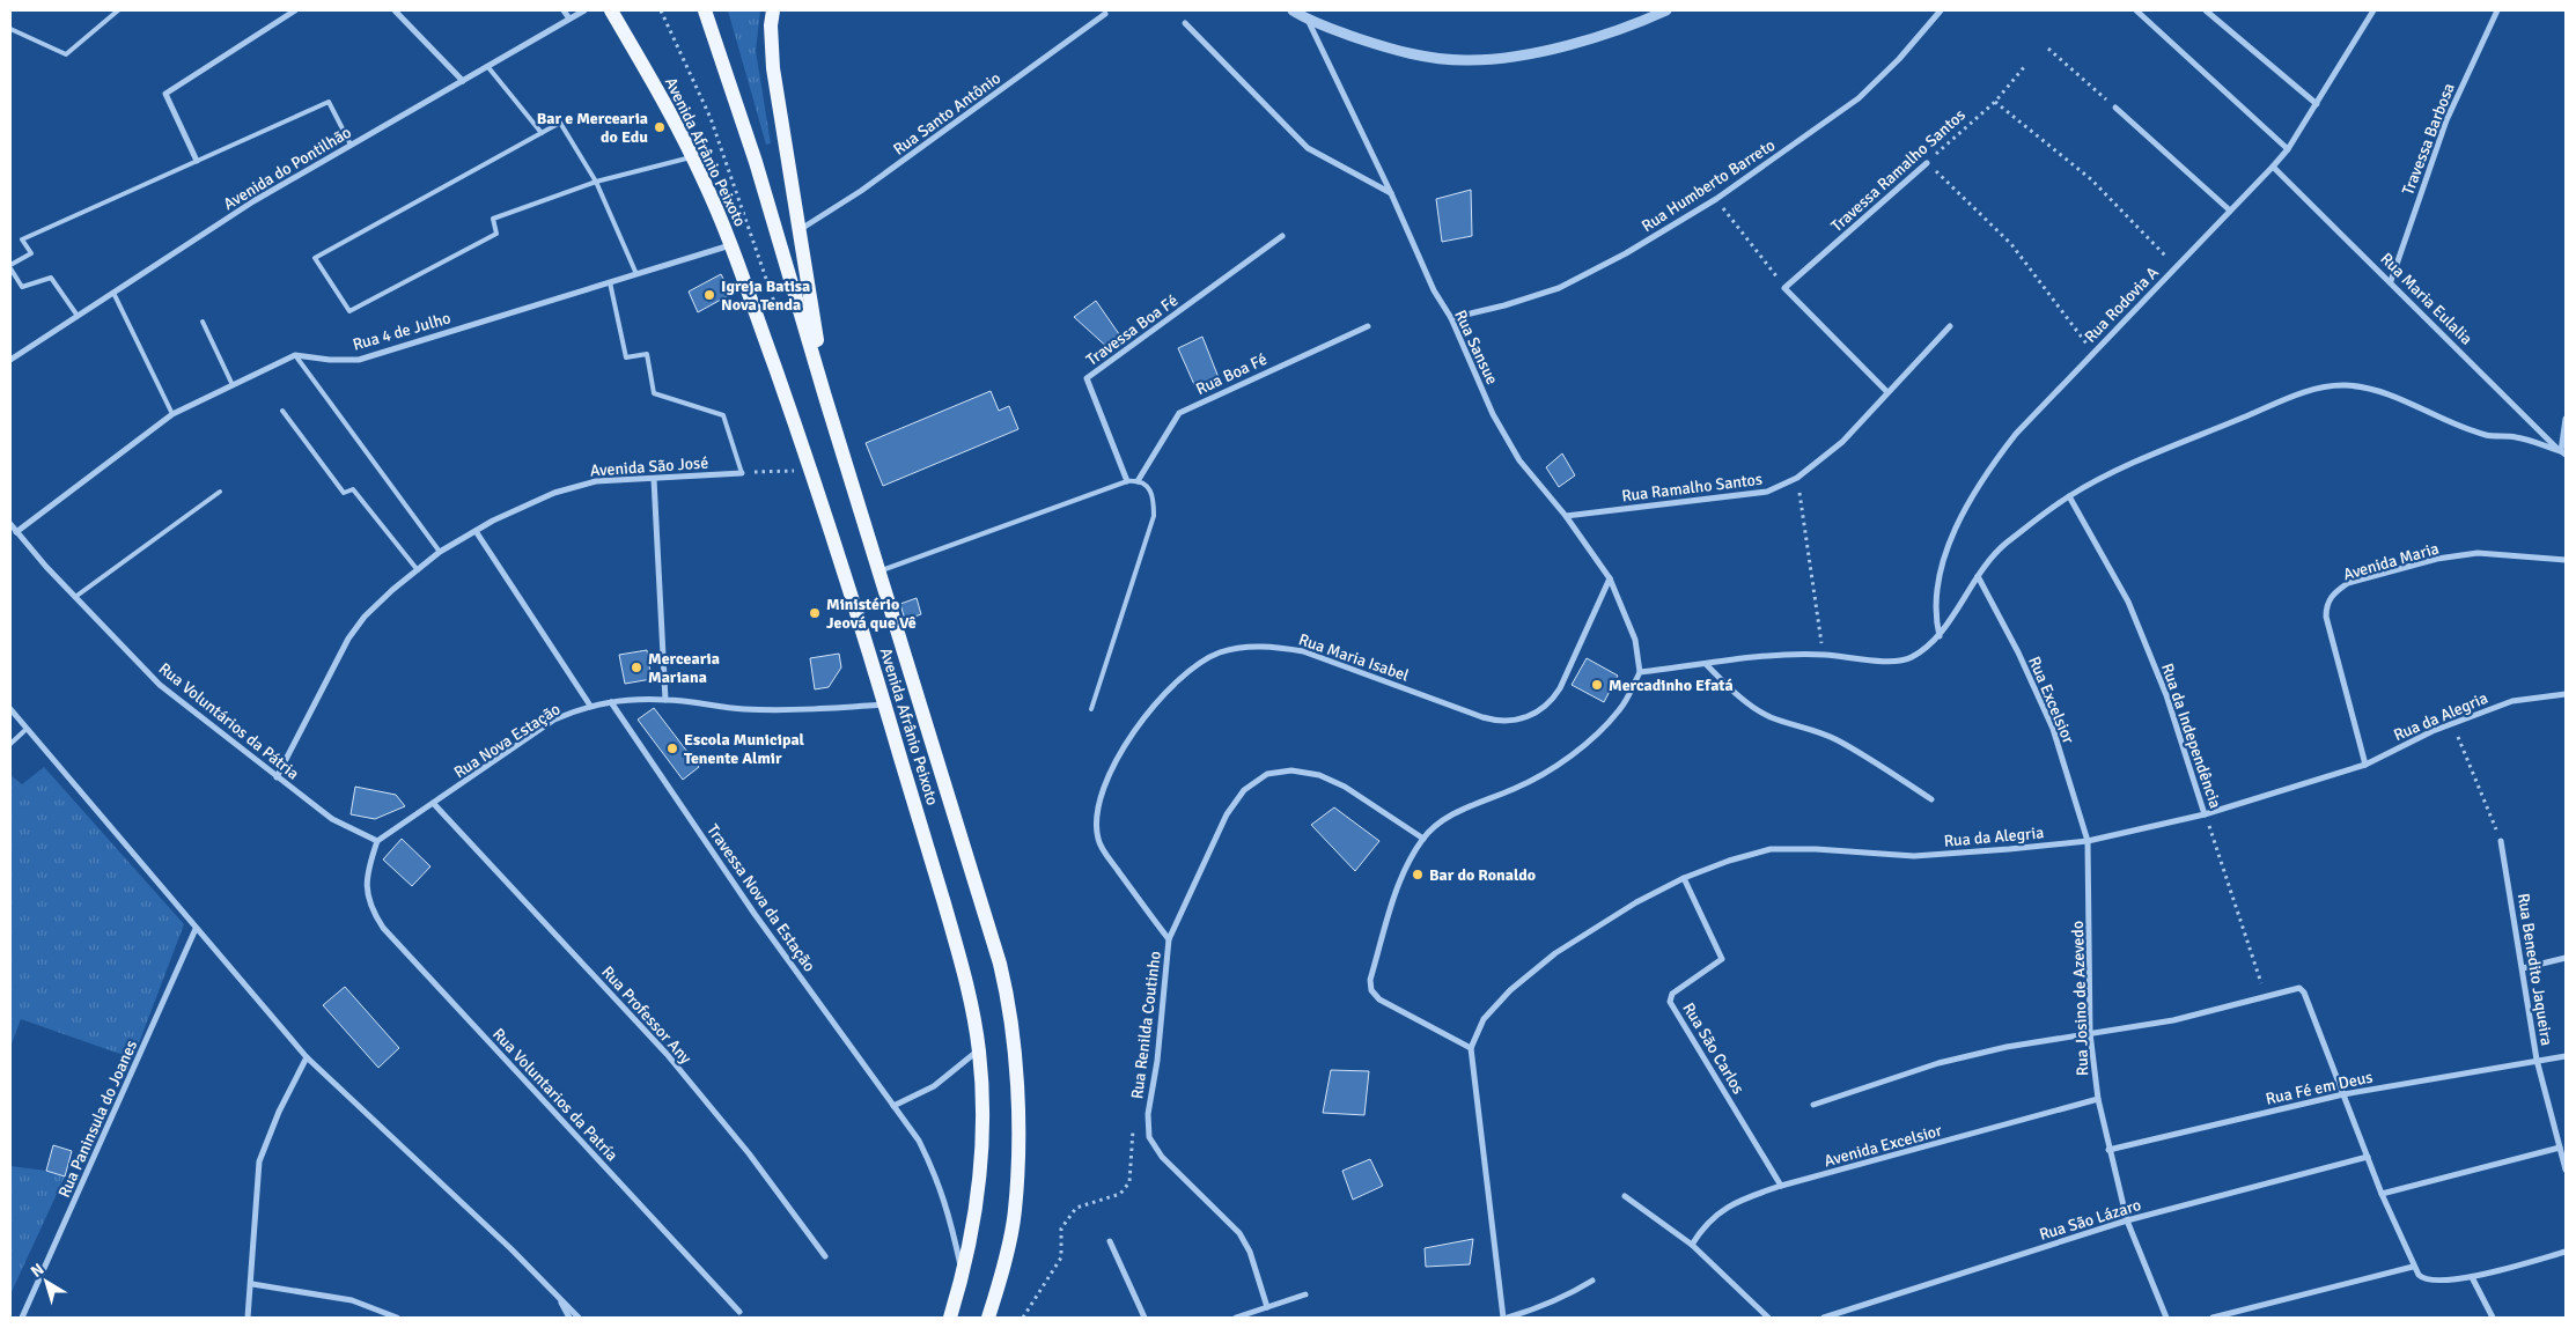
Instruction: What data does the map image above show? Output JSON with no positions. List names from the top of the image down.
{
  "streets": {
    "main road": ["Avenida Afrânio Peixoto"],
    "street": [
      "Rua Santo Antônio",
      "Travessa Barbosa",
      "Avenida do Pontilhão",
      "Travessa Ramalho Santos",
      "Rua Humberto Barreto",
      "Rua Maria Eulalia",
      "Rua Rodovia A",
      "Travessa Boa Fé",
      "Rua 4 de Julho",
      "Rua Sansue",
      "Rua Boa Fé",
      "Avenida São José",
      "Rua Ramalho Santos",
      "Avenida Maria",
      "Rua Maria Isabel",
      "Rua Excelsior",
      "Rua da Alegria",
      "Rua Voluntários da Pátria",
      "Rua da Independência",
      "Rua Nova Estação",
      "Travessa Nova da Estação",
      "Rua Benedito Jaqueira",
      "Rua Josino de Azevedo",
      "Rua Professor Any",
      "Rua Renilda Coutinho",
      "Rua São Carlos",
      "Rua Fé em Deus",
      "Rua Voluntarios da Patría",
      "Rua Paninsula do Joanes",
      "Avenida Excelsior",
      "Rua São Lázaro"
    ]
  },
  "crossings": [
    ["Travessa Barbosa", "Rua Maria Eulalia"],
    ["Avenida Afrânio Peixoto", "Rua 4 de Julho"],
    ["Avenida Afrânio Peixoto", "Rua Nova Estação"],
    ["Avenida Afrânio Peixoto", "Travessa Nova da Estação"],
    ["Rua Humberto Barreto", "Rua Sansue"],
    ["Rua Maria Eulalia", "Rua Rodovia A"],
    ["Rua Sansue", "Rua Ramalho Santos"],
    ["Rua Sansue", "Rua Maria Isabel"],
    ["Avenida São José", "Rua Voluntários da Pátria"],
    ["Avenida Maria", "Rua da Alegria"],
    ["Rua Maria Isabel", "Rua Renilda Coutinho"],
    ["Rua Excelsior", "Rua da Alegria"],
    ["Rua Excelsior", "Rua Josino de Azevedo"],
    ["Rua da Alegria", "Rua da Independência"],
    ["Rua da Alegria", "Rua Josino de Azevedo"],
    ["Rua da Alegria", "Rua São Carlos"],
    ["Rua Voluntários da Pátria", "Rua Nova Estação"],
    ["Rua Voluntários da Pátria", "Rua Voluntarios da Patría"],
    ["Rua Nova Estação", "Travessa Nova da Estação"],
    ["Rua Nova Estação", "Rua Professor Any"],
    ["Rua Nova Estação", "Rua Voluntarios da Patría"],
    ["Rua Benedito Jaqueira", "Rua Fé em Deus"],
    ["Rua Josino de Azevedo", "Rua Fé em Deus"],
    ["Rua Josino de Azevedo", "Avenida Excelsior"],
    ["Rua Josino de Azevedo", "Rua São Lázaro"],
    ["Rua São Carlos", "Avenida Excelsior"]
  ],
  "places": [
    "Bar e Mercearia do Edu",
    "Igreja Batisa Nova Tenda",
    "Ministério Jeová que Vê",
    "Mercearia Mariana",
    "Mercadinho Efatá",
    "Escola Municipal Tenente Almir",
    "Bar do Ronaldo"
  ],
  "north": "top left"
}
